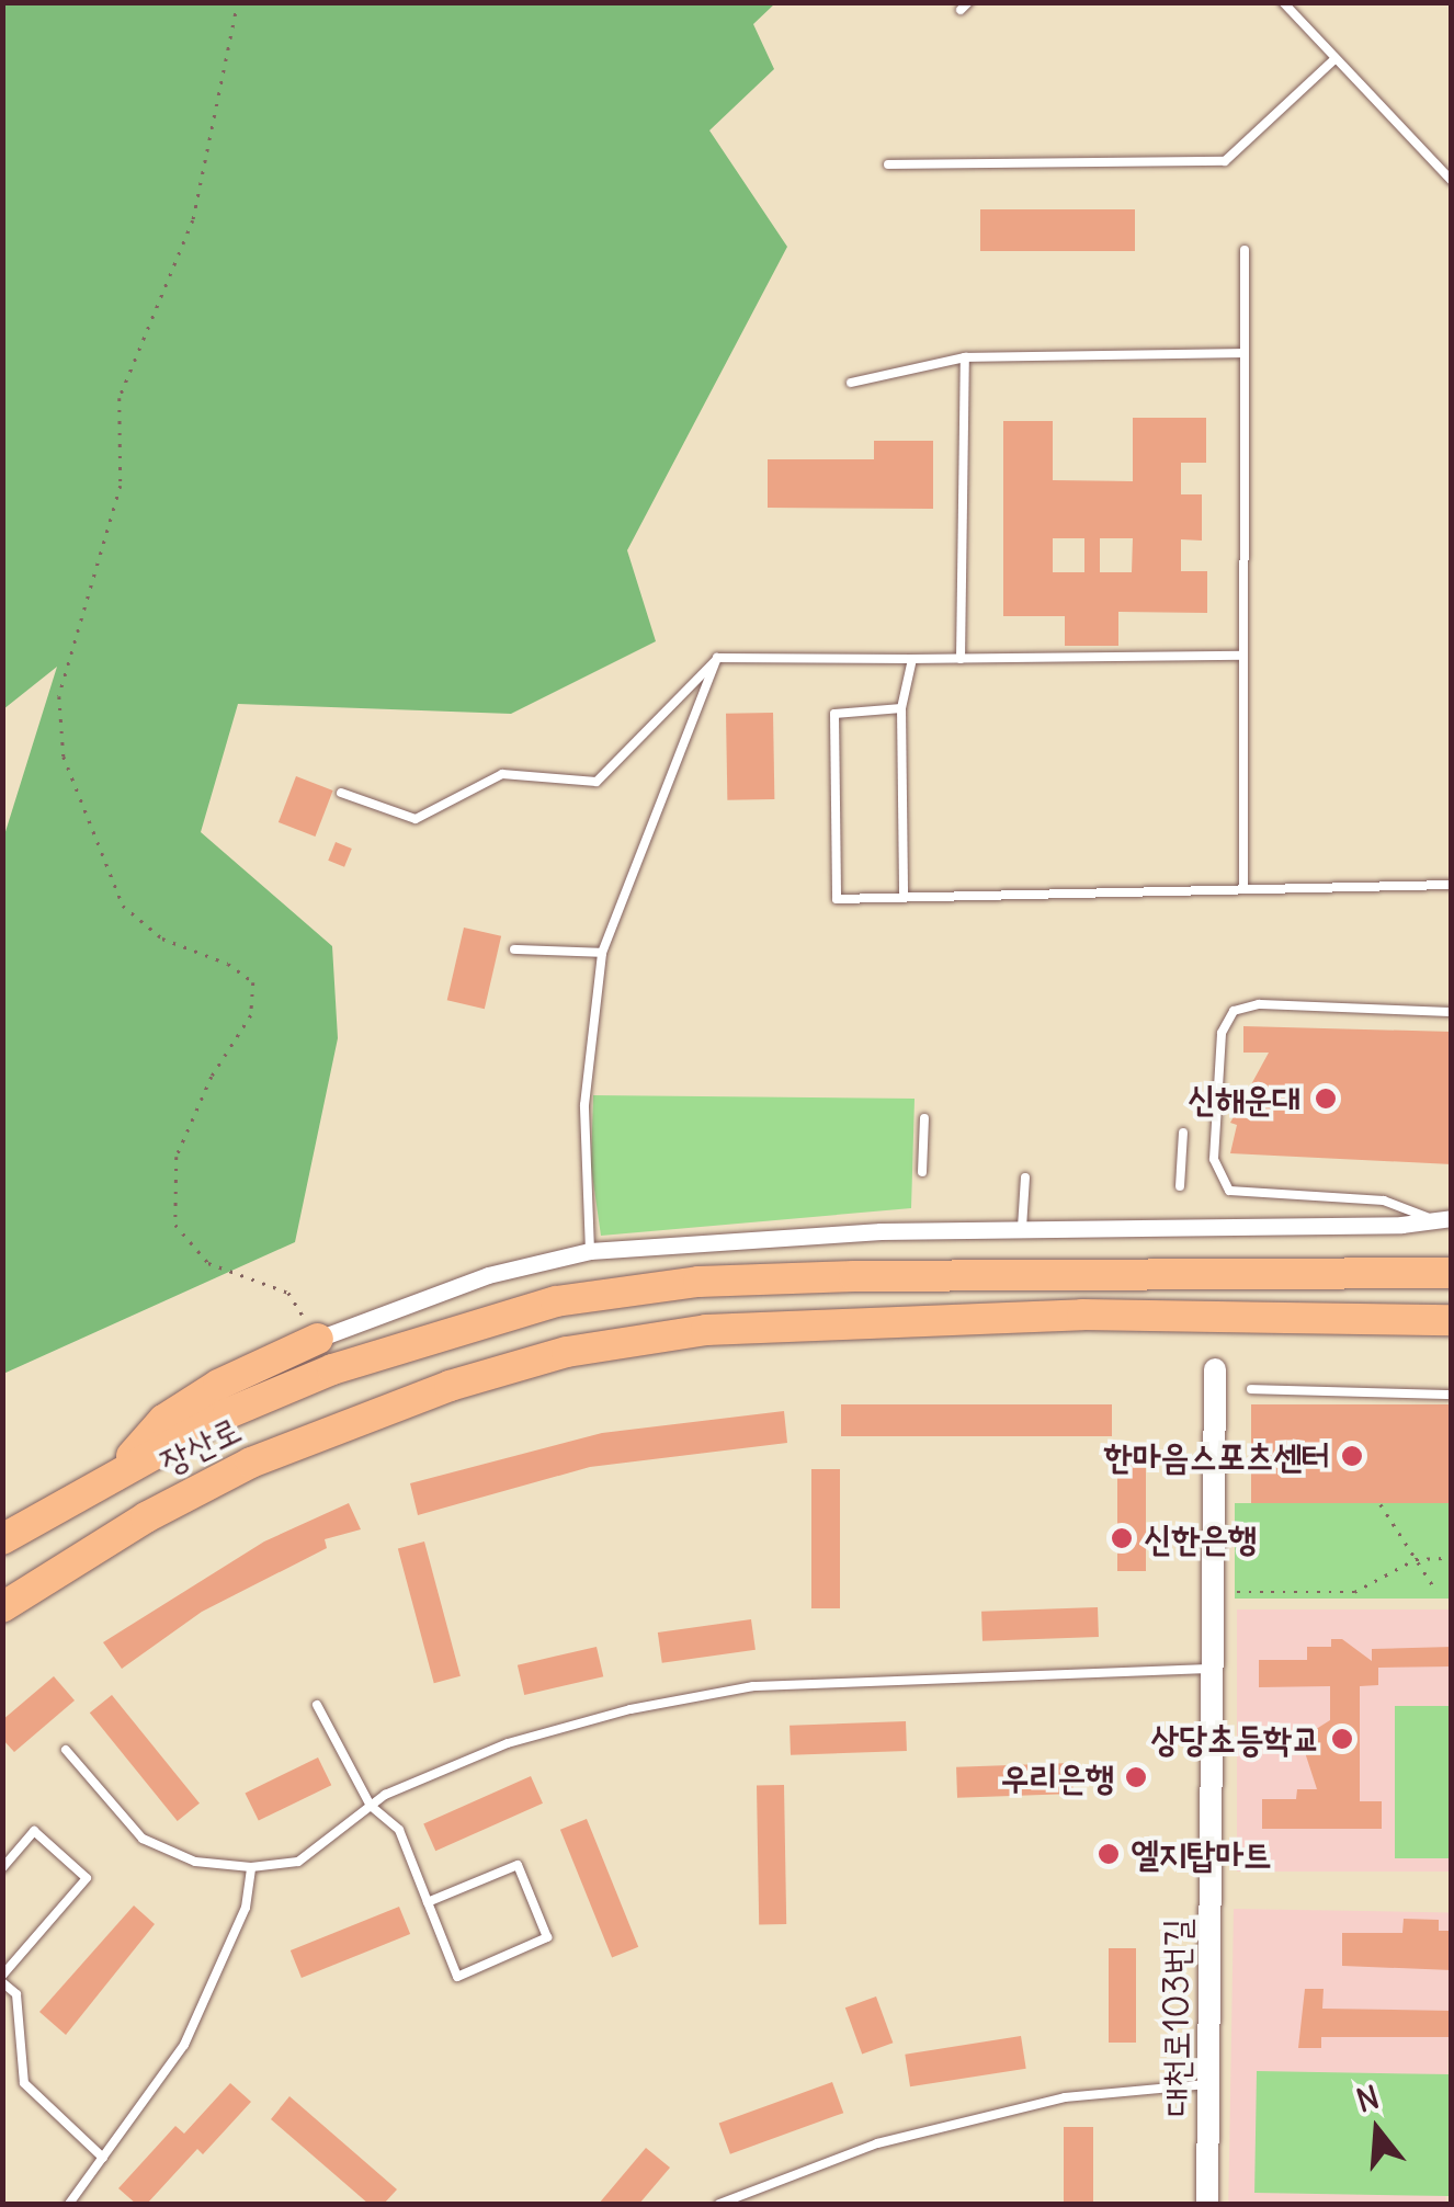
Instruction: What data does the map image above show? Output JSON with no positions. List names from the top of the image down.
{
  "streets": {
    "highway": ["장산로"],
    "street": ["대천로103번길"]
  },
  "places": [
    "신해운대",
    "한마음스포츠센터",
    "신한은행",
    "상당초등학교",
    "우리은행",
    "엘지탑마트"
  ],
  "north": "top"
}
